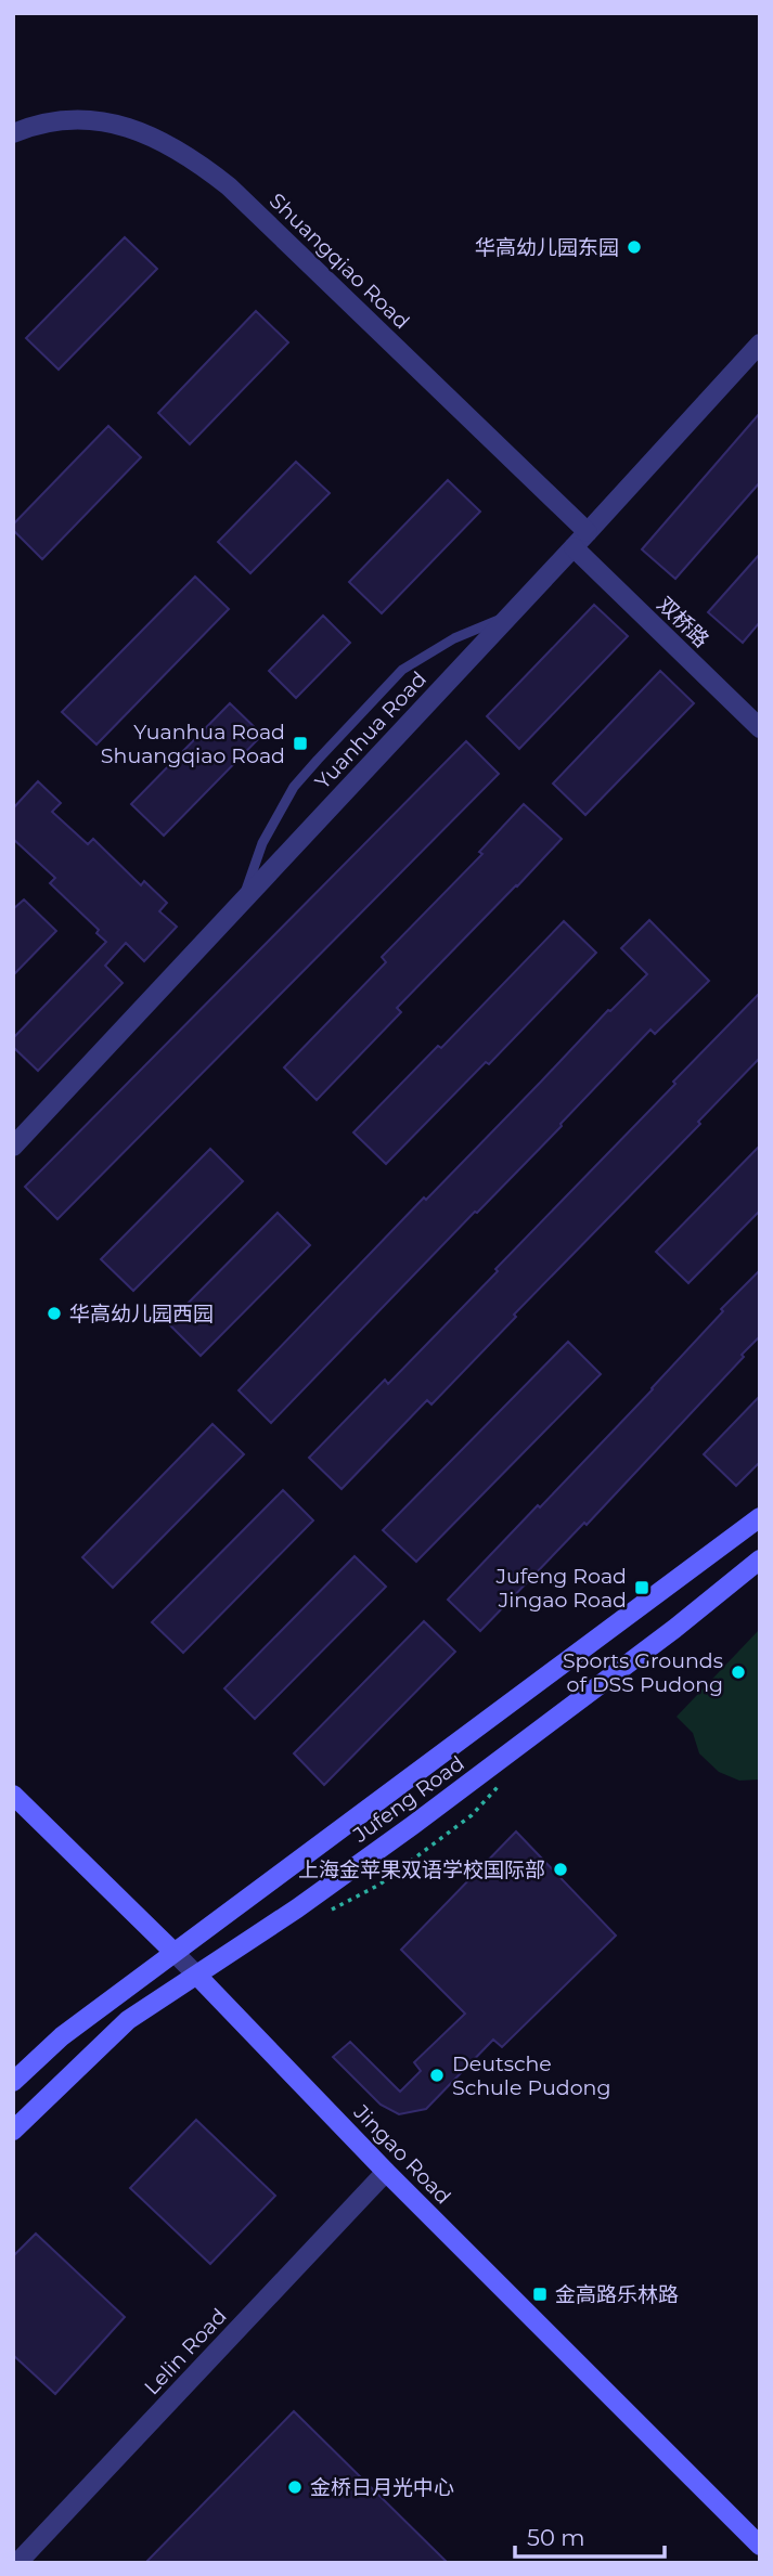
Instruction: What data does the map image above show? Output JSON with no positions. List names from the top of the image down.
{
  "streets": {
    "main road": ["Jufeng Road", "Jingao Road"],
    "street": [
      "Shuangqiao Road",
      "双桥路",
      "Yuanhua Road",
      "Lelin Road"
    ]
  },
  "crossings": [
    ["Shuangqiao Road", "Yuanhua Road"],
    ["双桥路", "Yuanhua Road"],
    ["Jufeng Road", "Jingao Road"],
    ["Jingao Road", "Lelin Road"]
  ],
  "places": {
    "other": [
      "华高幼儿园东园",
      "华高幼儿园西园",
      "Sports Grounds of DSS Pudong",
      "上海金苹果双语学校国际部",
      "Deutsche Schule Pudong",
      "金桥日月光中心"
    ],
    "transit": ["Yuanhua Road Shuangqiao Road", "Jufeng Road Jingao Road", "金高路乐林路"]
  },
  "scale_bar": "50 m"
}
